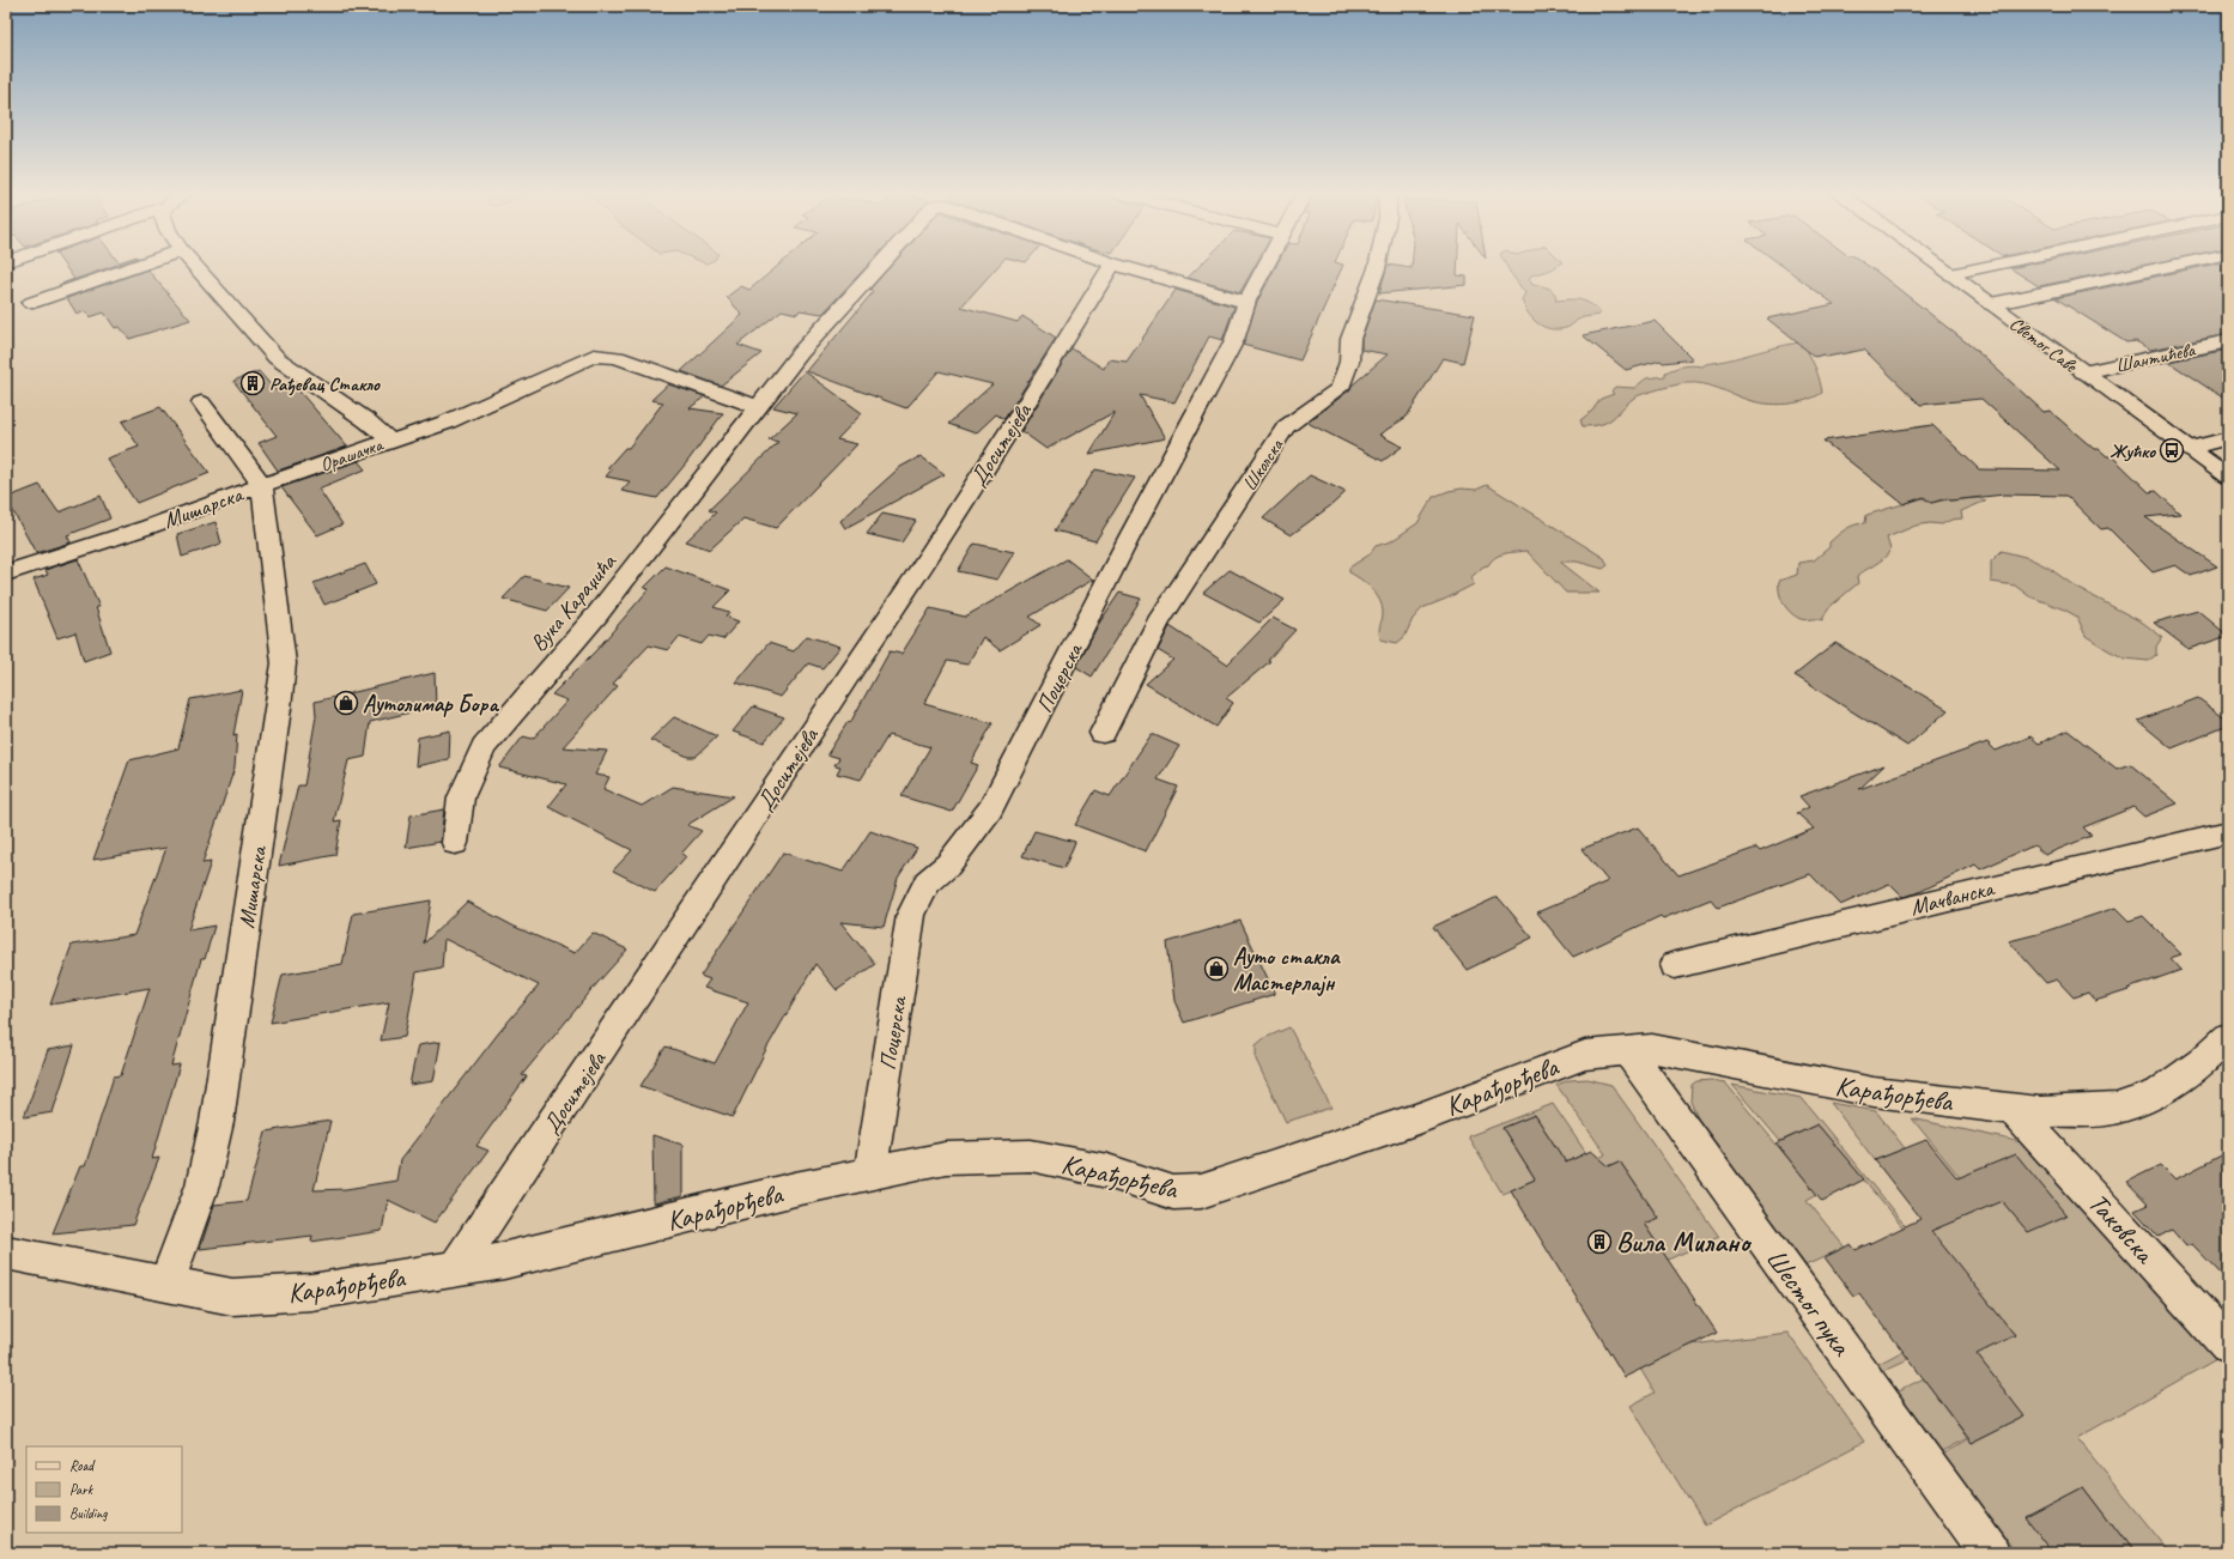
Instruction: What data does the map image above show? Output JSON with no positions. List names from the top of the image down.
{
  "streets": {
    "street": [
      "Светог Саве",
      "Шантићева",
      "Доситејева",
      "Орашачка",
      "Школска",
      "Мишарска",
      "Вука Караџића",
      "Поцерска",
      "Мачванска",
      "Карађорђева",
      "Таковска",
      "Шестог пука"
    ]
  },
  "crossings": [
    ["Светог Саве", "Шантићева"],
    ["Доситејева", "Карађорђева"],
    ["Орашачка", "Мишарска"],
    ["Мишарска", "Карађорђева"],
    ["Вука Караџића", "Поцерска"],
    ["Поцерска", "Карађорђева"],
    ["Карађорђева", "Таковска"],
    ["Карађорђева", "Шестог пука"]
  ],
  "places": {
    "building": ["Рађевац Стакло", "Вила Милано"],
    "bus stop": ["Жућко"],
    "shop": ["Аутолимар Бора", "Ауто стакла Мастерлајн"]
  },
  "legend": ["Road", "Park", "Building"]
}
